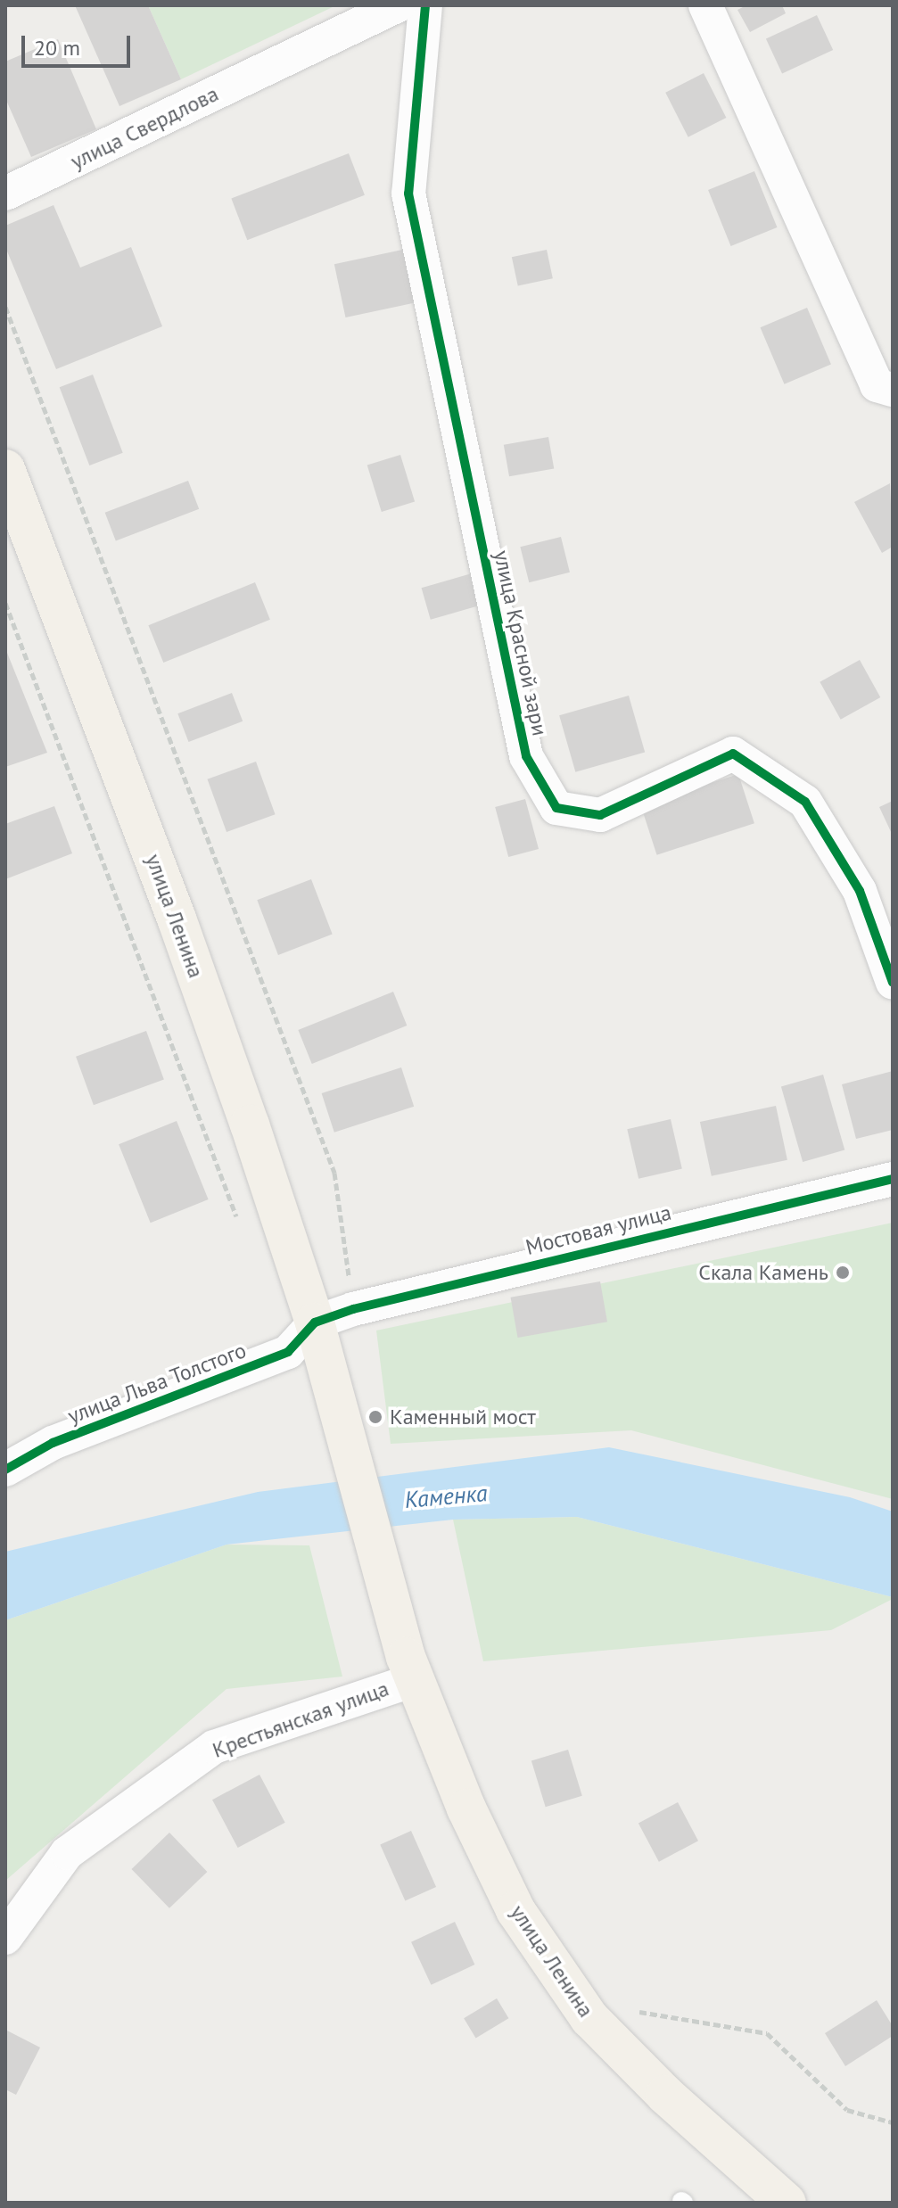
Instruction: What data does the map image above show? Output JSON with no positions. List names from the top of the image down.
{
  "streets": {
    "main road": ["улица Ленина"],
    "street": [
      "улица Свердлова",
      "улица Красной зари",
      "Мостовая улица",
      "улица Льва Толстого",
      "Крестьянская улица"
    ]
  },
  "crossings": [
    ["улица Ленина", "Мостовая улица"],
    ["улица Ленина", "улица Льва Толстого"],
    ["улица Ленина", "Крестьянская улица"],
    ["Мостовая улица", "улица Льва Толстого"]
  ],
  "water": ["Каменка"],
  "places": ["Скала Камень", "Каменный мост"],
  "scale_bar": "20 m"
}
